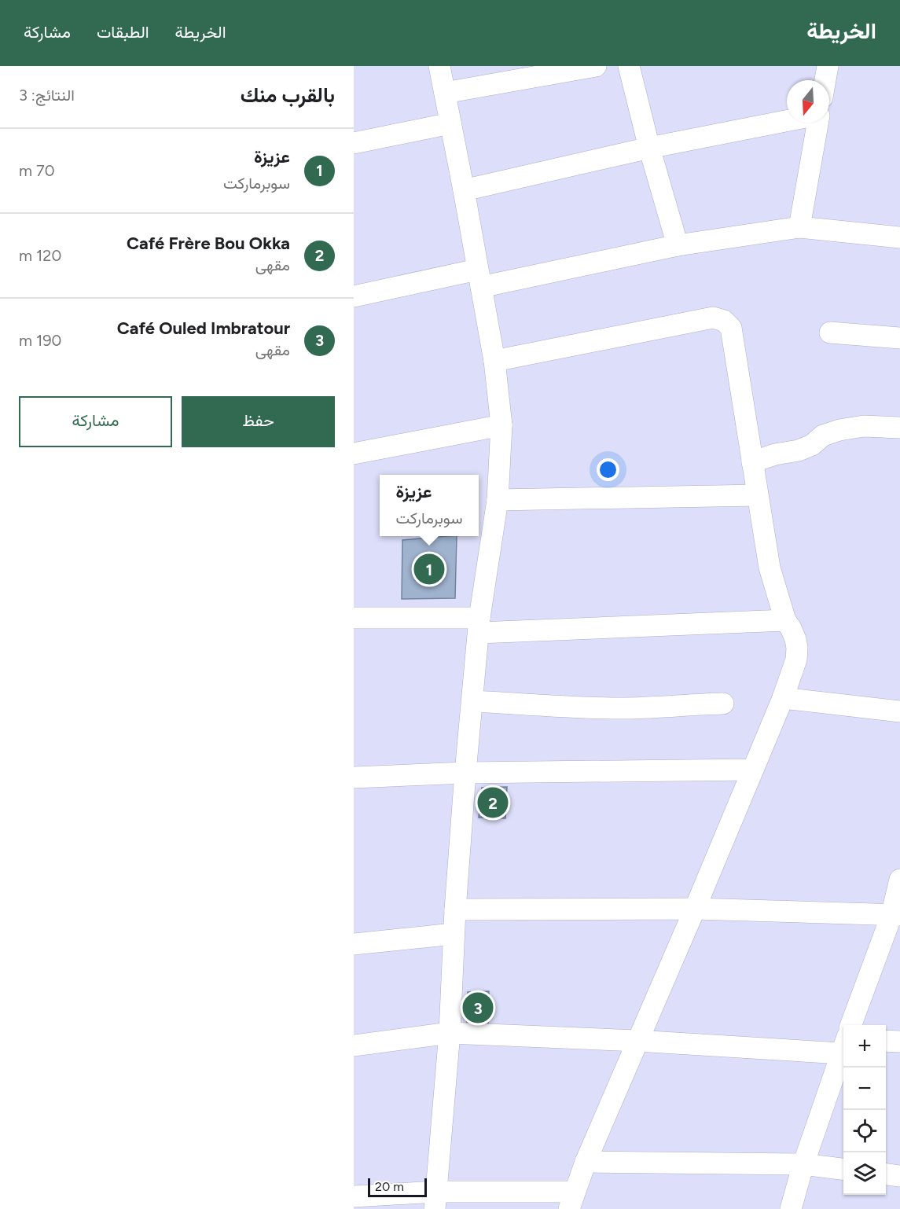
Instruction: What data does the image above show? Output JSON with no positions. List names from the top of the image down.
{
  "scale_bar": "20 m",
  "north": "bottom",
  "page": {
    "header": "الخريطة",
    "nav": ["الخريطة", "الطبقات", "مشاركة"],
    "heading": ["بالقرب منك", "النتائج: 3"],
    "list": [
      {
        "mark": "1",
        "name": "عزيزة",
        "note": "سوبرماركت",
        "value": "70 m"
      },
      {
        "mark": "2",
        "name": "Café Frère Bou Okka",
        "note": "مقهى",
        "value": "120 m"
      },
      {
        "mark": "3",
        "name": "Café Ouled Imbratour",
        "note": "مقهى",
        "value": "190 m"
      }
    ],
    "buttons": ["حفظ", "مشاركة"],
    "popup": ["عزيزة", "سوبرماركت"],
    "pins": ["1", "2", "3"],
    "map_buttons": ["+", "−"],
    "scale": "20 m"
  }
}
